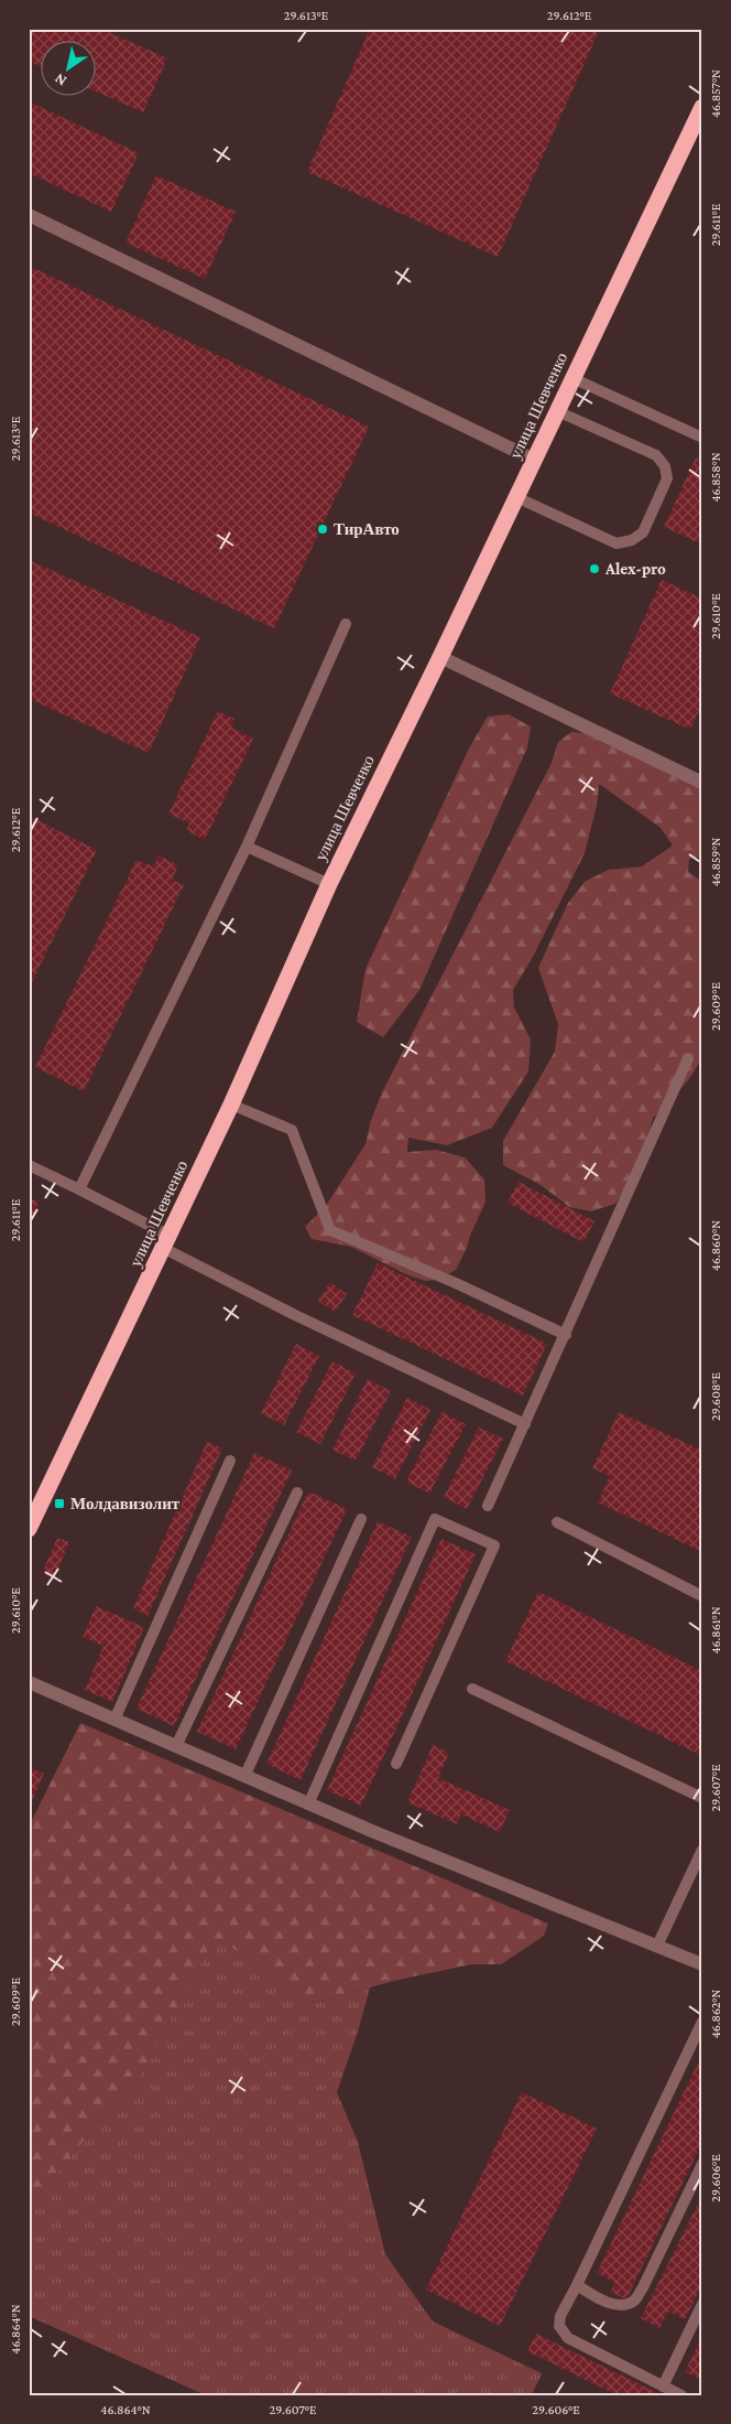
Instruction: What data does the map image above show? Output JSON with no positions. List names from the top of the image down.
{
  "streets": {
    "highway": ["улица Шевченко"]
  },
  "places": {
    "other": ["ТирАвто", "Alex-pro"],
    "transit": ["Молдавизолит"]
  },
  "north": "bottom left",
  "coordinates": [
    "29.613°E",
    "29.612°E",
    "46.857°N",
    "29.611°E",
    "46.858°N",
    "29.610°E",
    "46.859°N",
    "29.609°E",
    "46.860°N",
    "29.608°E",
    "46.861°N",
    "29.607°E",
    "46.862°N",
    "29.606°E",
    "46.864°N"
  ]
}
